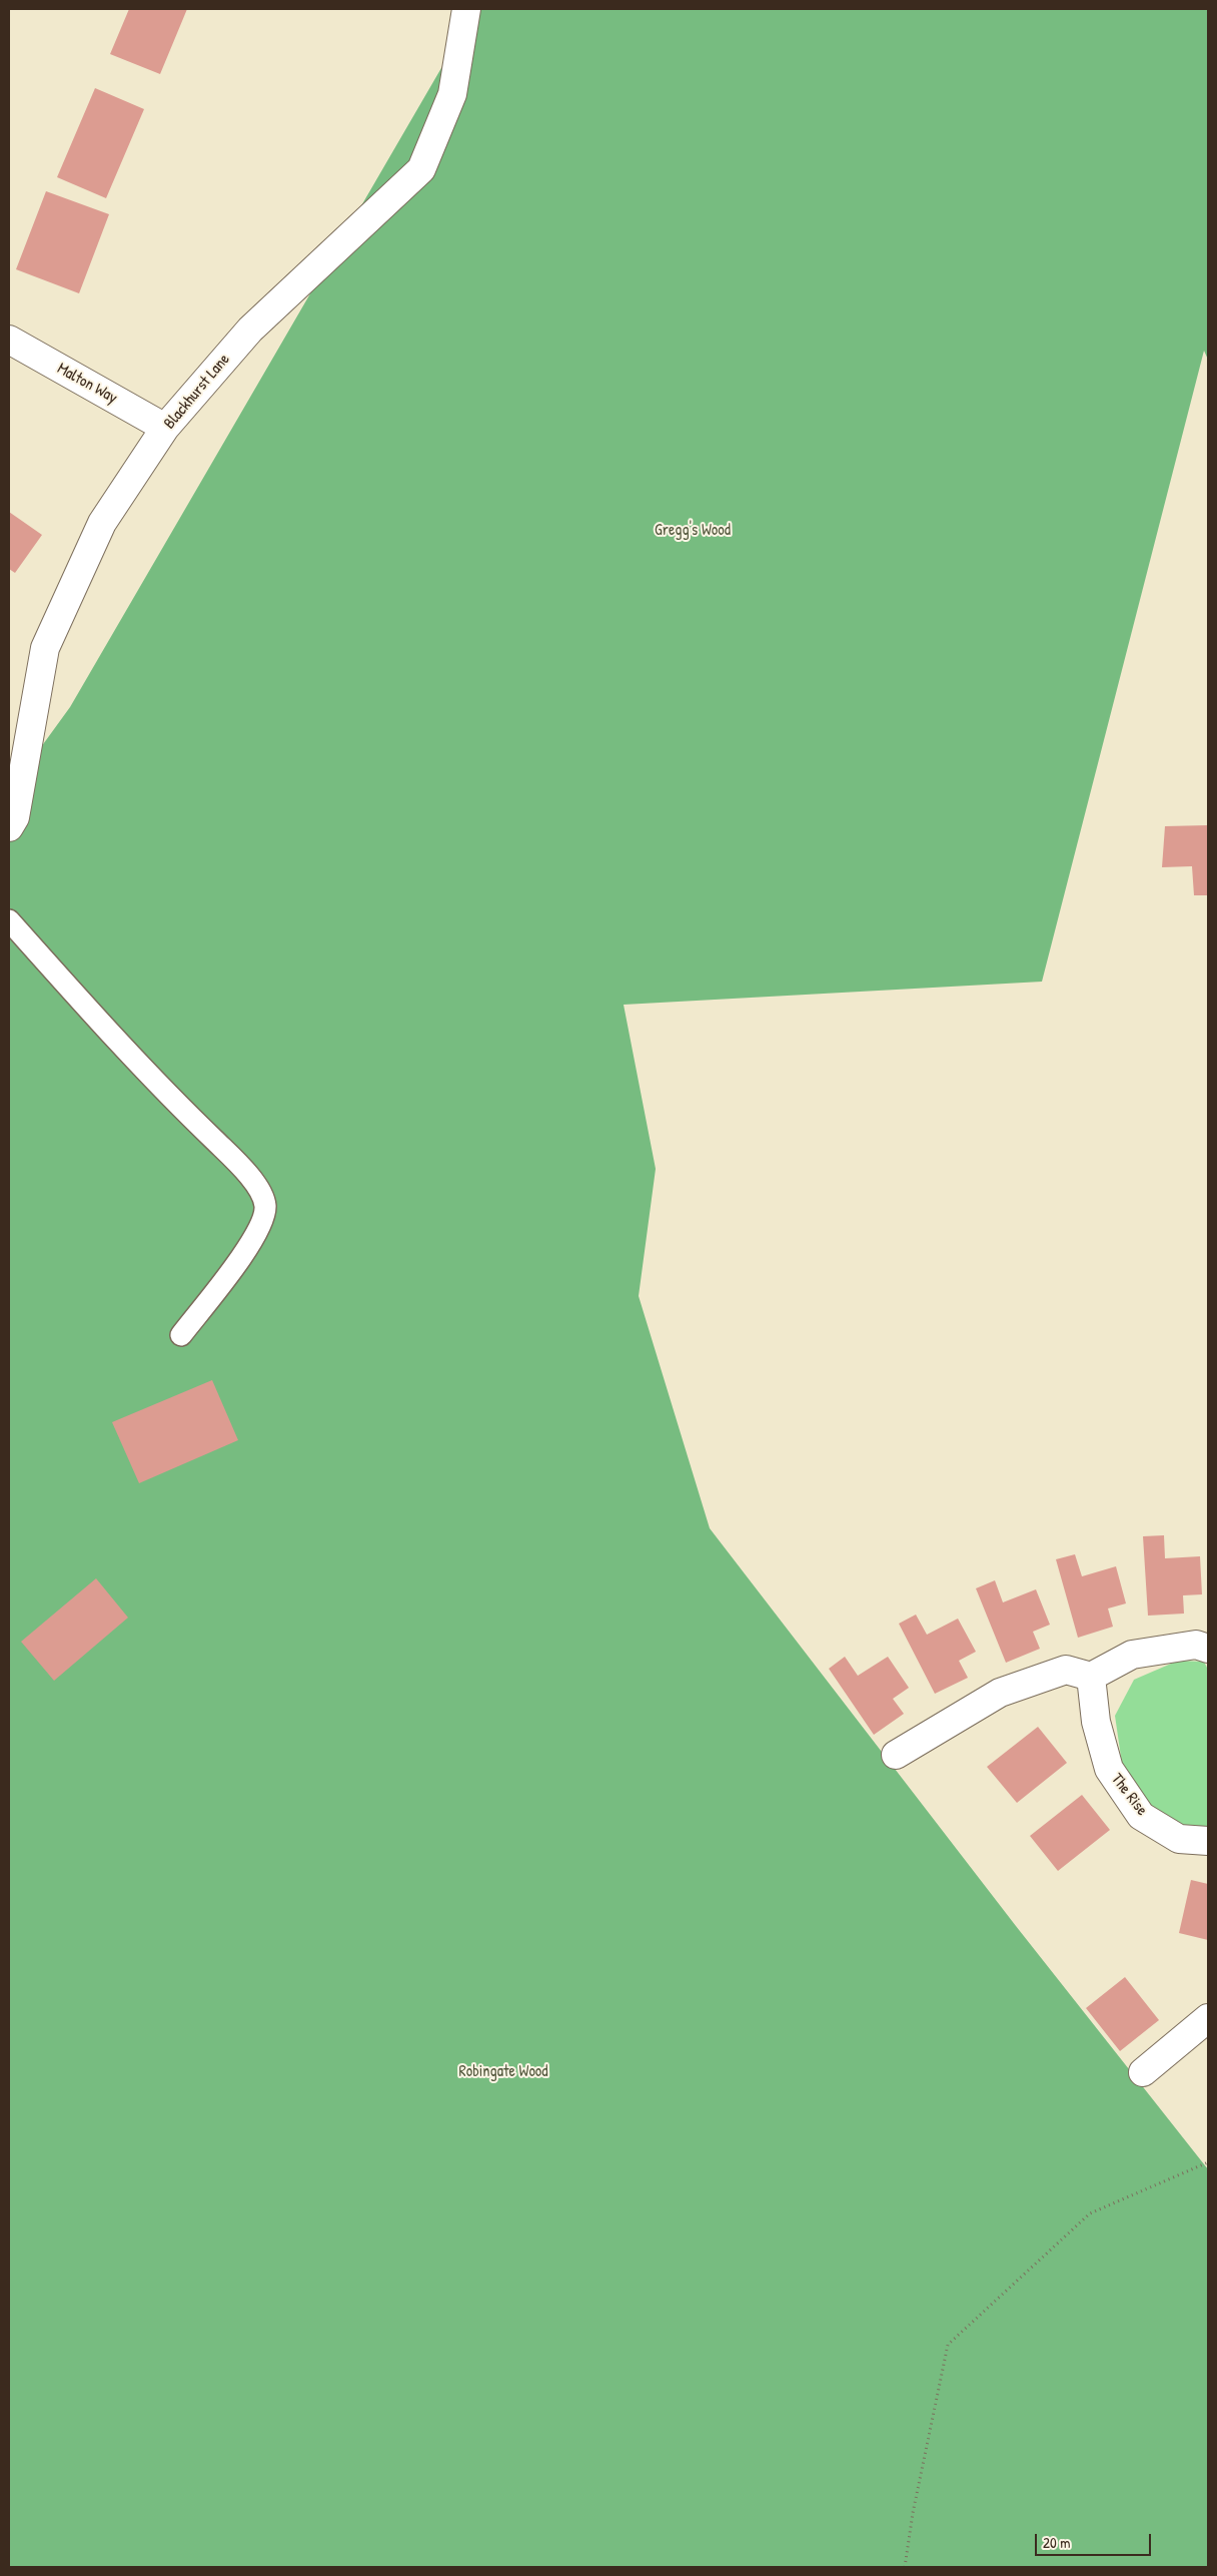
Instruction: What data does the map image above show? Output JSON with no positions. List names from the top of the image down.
{
  "streets": {
    "street": ["Malton Way", "Blackhurst Lane", "The Rise"]
  },
  "crossings": [
    ["Malton Way", "Blackhurst Lane"]
  ],
  "parks": ["Gregg's Wood", "Robingate Wood"],
  "scale_bar": "20 m"
}
